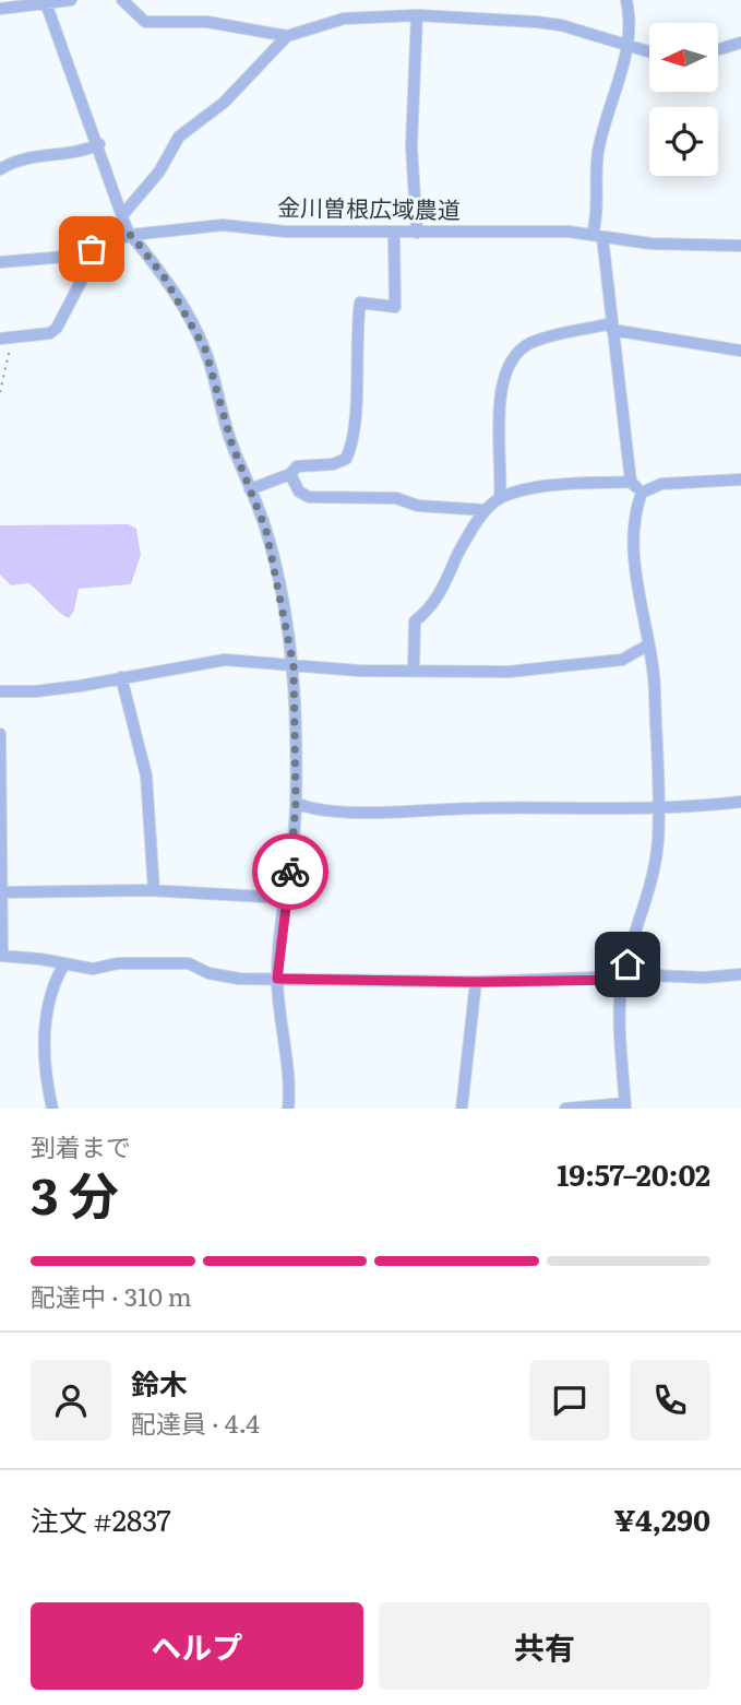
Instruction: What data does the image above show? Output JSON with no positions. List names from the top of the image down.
{
  "streets": {
    "street": ["金川曽根広域農道"]
  },
  "north": "left",
  "page": {
    "heading": ["3 分", "到着まで", "19:57–20:02"],
    "panel": [
      "鈴木",
      "配達員 · 4.4",
      "注文 #2837",
      "¥4,290"
    ],
    "bar": "配達中 · 310 m",
    "buttons": ["ヘルプ", "共有"]
  }
}
